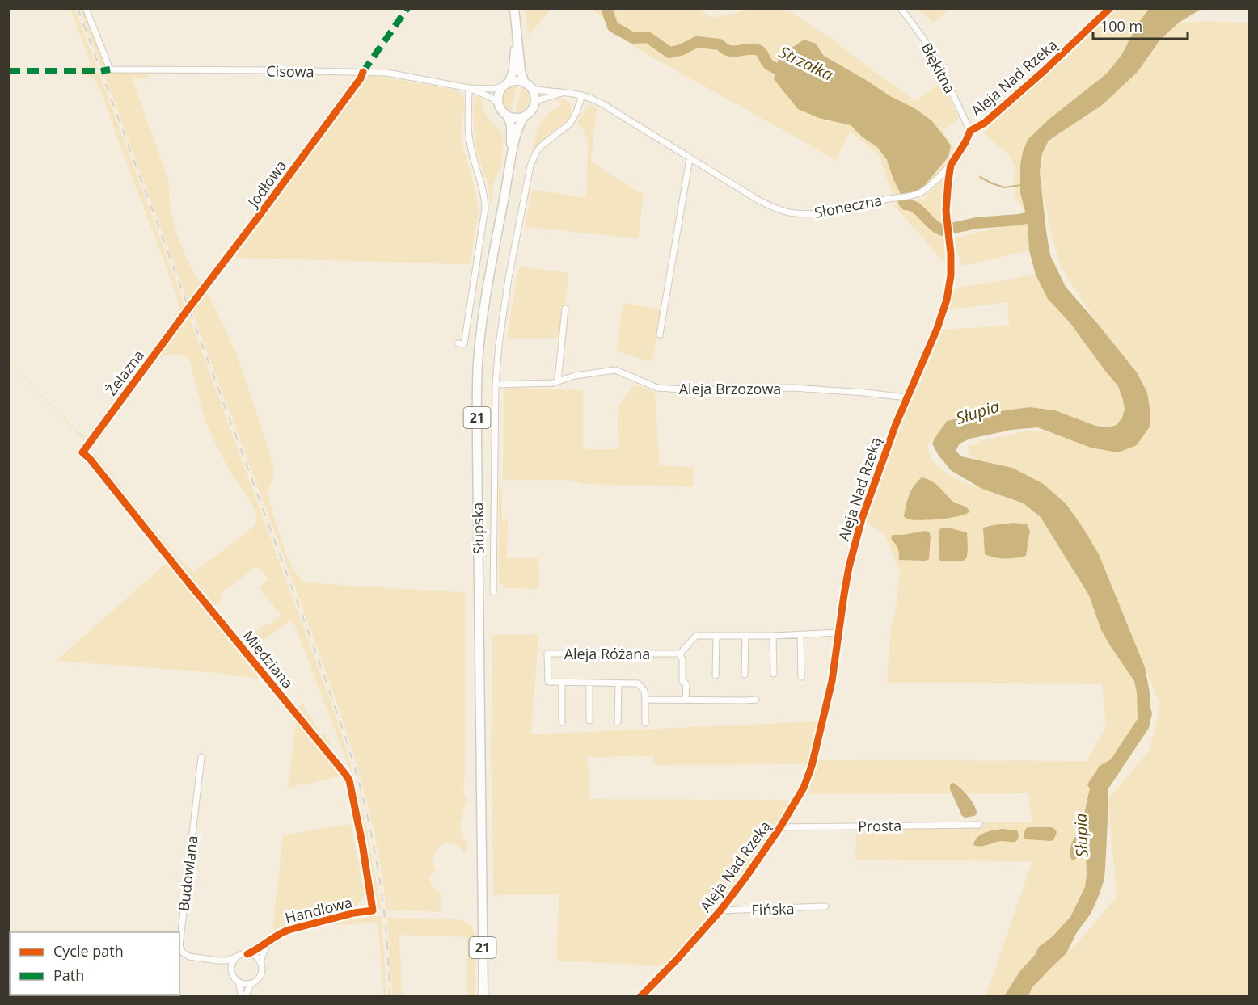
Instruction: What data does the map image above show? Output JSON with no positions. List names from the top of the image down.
{
  "streets": {
    "main road": ["21", "Słupska"],
    "street": [
      "Błękitna",
      "Cisowa",
      "Aleja Nad Rzeką",
      "Jodłowa",
      "Słoneczna",
      "Żelazna",
      "Aleja Brzozowa",
      "Aleja Różana",
      "Miedziana",
      "Prosta",
      "Budowlana",
      "Fińska",
      "Handlowa"
    ]
  },
  "crossings": [
    ["Błękitna", "Aleja Nad Rzeką"],
    ["Cisowa", "Jodłowa"],
    ["Cisowa", "Słoneczna"],
    ["Cisowa", "21"],
    ["Cisowa", "Słupska"],
    ["Aleja Nad Rzeką", "Słoneczna"],
    ["Aleja Nad Rzeką", "Aleja Brzozowa"],
    ["Aleja Nad Rzeką", "Prosta"],
    ["Aleja Nad Rzeką", "Fińska"],
    ["Jodłowa", "Żelazna"],
    ["Słoneczna", "21"],
    ["Słoneczna", "Słupska"],
    ["Żelazna", "Miedziana"],
    ["21", "Słupska"],
    ["Miedziana", "Handlowa"],
    ["Budowlana", "Handlowa"]
  ],
  "water": ["Strzałka", "Słupia"],
  "legend": ["Cycle path", "Path"],
  "scale_bar": "100 m"
}
